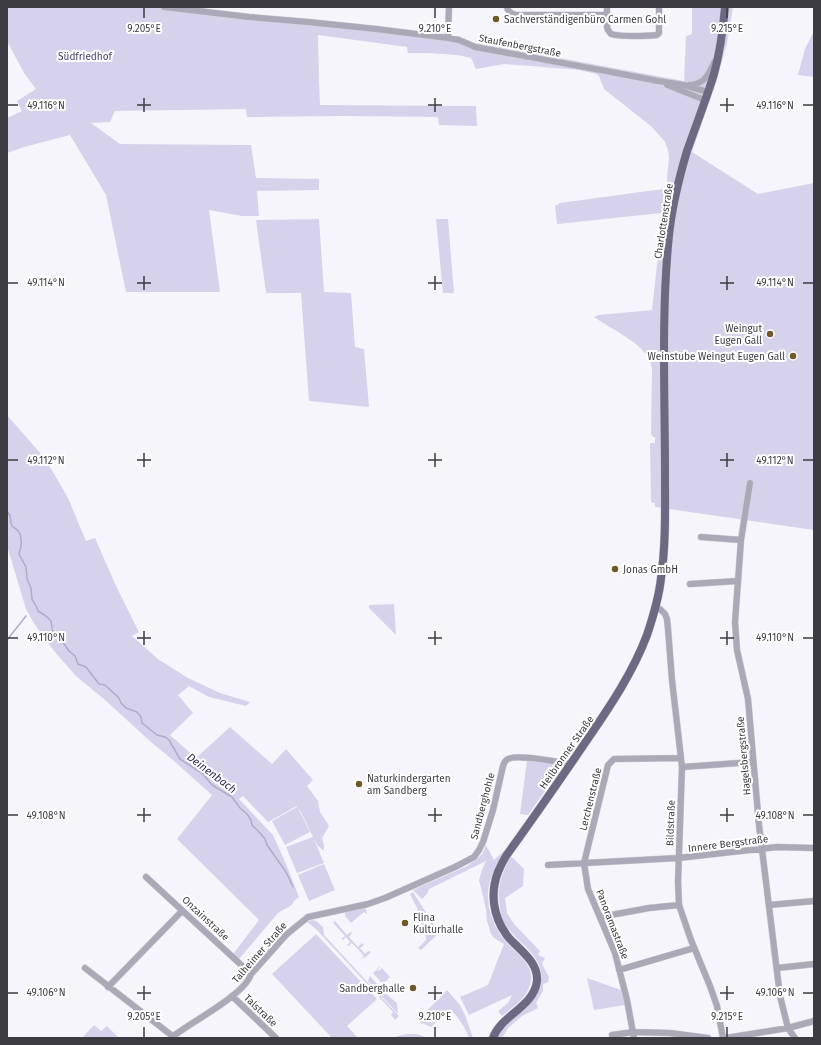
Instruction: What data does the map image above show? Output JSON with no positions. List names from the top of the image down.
{
  "streets": {
    "main road": ["Charlottenstraße", "Heilbronner Straße"],
    "street": [
      "Staufenbergstraße",
      "Hagelsbergstraße",
      "Lerchenstraße",
      "Sandberghohle",
      "Bildstraße",
      "Innere Bergstraße",
      "Onzainstraße",
      "Panoramastraße",
      "Talheimer Straße",
      "Talstraße"
    ]
  },
  "crossings": [
    ["Staufenbergstraße", "Charlottenstraße"],
    ["Charlottenstraße", "Heilbronner Straße"],
    ["Heilbronner Straße", "Sandberghohle"],
    ["Heilbronner Straße", "Bildstraße"],
    ["Hagelsbergstraße", "Innere Bergstraße"],
    ["Lerchenstraße", "Bildstraße"],
    ["Lerchenstraße", "Innere Bergstraße"],
    ["Lerchenstraße", "Panoramastraße"],
    ["Sandberghohle", "Talheimer Straße"],
    ["Bildstraße", "Innere Bergstraße"],
    ["Innere Bergstraße", "Panoramastraße"],
    ["Onzainstraße", "Talheimer Straße"],
    ["Talheimer Straße", "Talstraße"]
  ],
  "water": ["Deinenbach"],
  "parks": ["Südfriedhof"],
  "places": [
    "Sachverständigenbüro Carmen Gohl",
    "Weingut Eugen Gall",
    "Weinstube Weingut Eugen Gall",
    "Jonas GmbH",
    "Naturkindergarten am Sandberg",
    "Flina Kulturhalle",
    "Sandberghalle"
  ],
  "coordinates": [
    "9.205°E",
    "9.210°E",
    "9.215°E",
    "49.116°N",
    "49.114°N",
    "49.112°N",
    "49.110°N",
    "49.108°N",
    "49.106°N"
  ]
}
